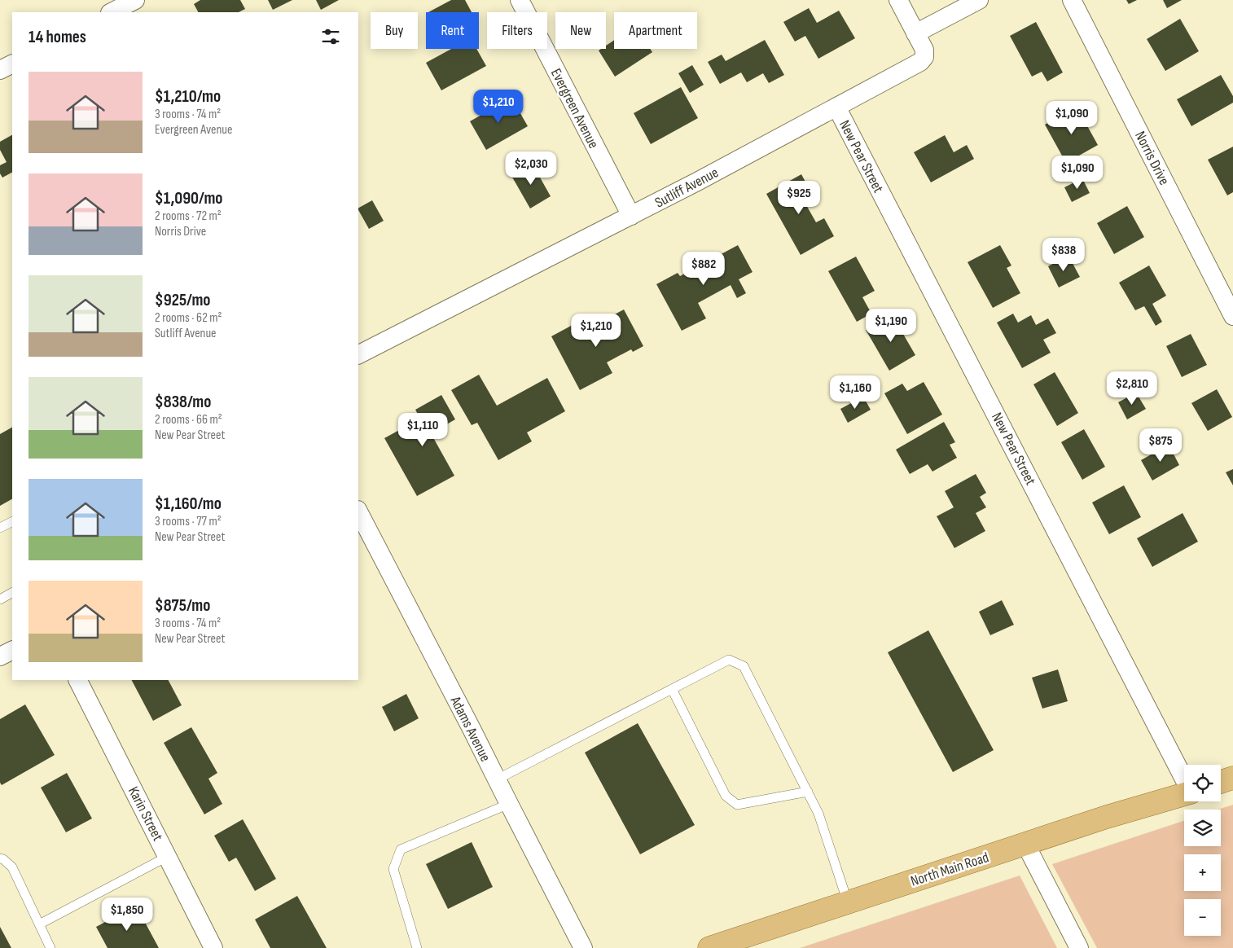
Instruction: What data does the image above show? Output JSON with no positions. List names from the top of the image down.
{
  "streets": {
    "main road": ["North Main Road"],
    "street": [
      "Evergreen Avenue",
      "New Pear Street",
      "Norris Drive",
      "Sutliff Avenue",
      "Adams Avenue",
      "Karin Street"
    ]
  },
  "crossings": [
    ["Evergreen Avenue", "Sutliff Avenue"],
    ["New Pear Street", "Sutliff Avenue"]
  ],
  "page": {
    "chip": [
      "Buy",
      "Rent",
      "Filters",
      "New",
      "Apartment"
    ],
    "heading": "14 homes",
    "list": [
      {
        "name": "$1,210/mo",
        "note": "3 rooms · 74 m² · Evergreen Avenue"
      },
      {
        "name": "$1,090/mo",
        "note": "2 rooms · 72 m² · Norris Drive"
      },
      {
        "name": "$925/mo",
        "note": "2 rooms · 62 m² · Sutliff Avenue"
      },
      {
        "name": "$838/mo",
        "note": "2 rooms · 66 m² · New Pear Street"
      },
      {
        "name": "$1,160/mo",
        "note": "3 rooms · 77 m² · New Pear Street"
      },
      {
        "name": "$875/mo",
        "note": "3 rooms · 74 m² · New Pear Street"
      }
    ],
    "price": [
      "$1,210",
      "$1,090",
      "$2,030",
      "$1,090",
      "$925",
      "$838",
      "$882",
      "$1,190",
      "$1,210",
      "$2,810",
      "$1,160",
      "$1,110",
      "$875",
      "$1,850"
    ],
    "map_buttons": ["+", "−"]
  }
}
